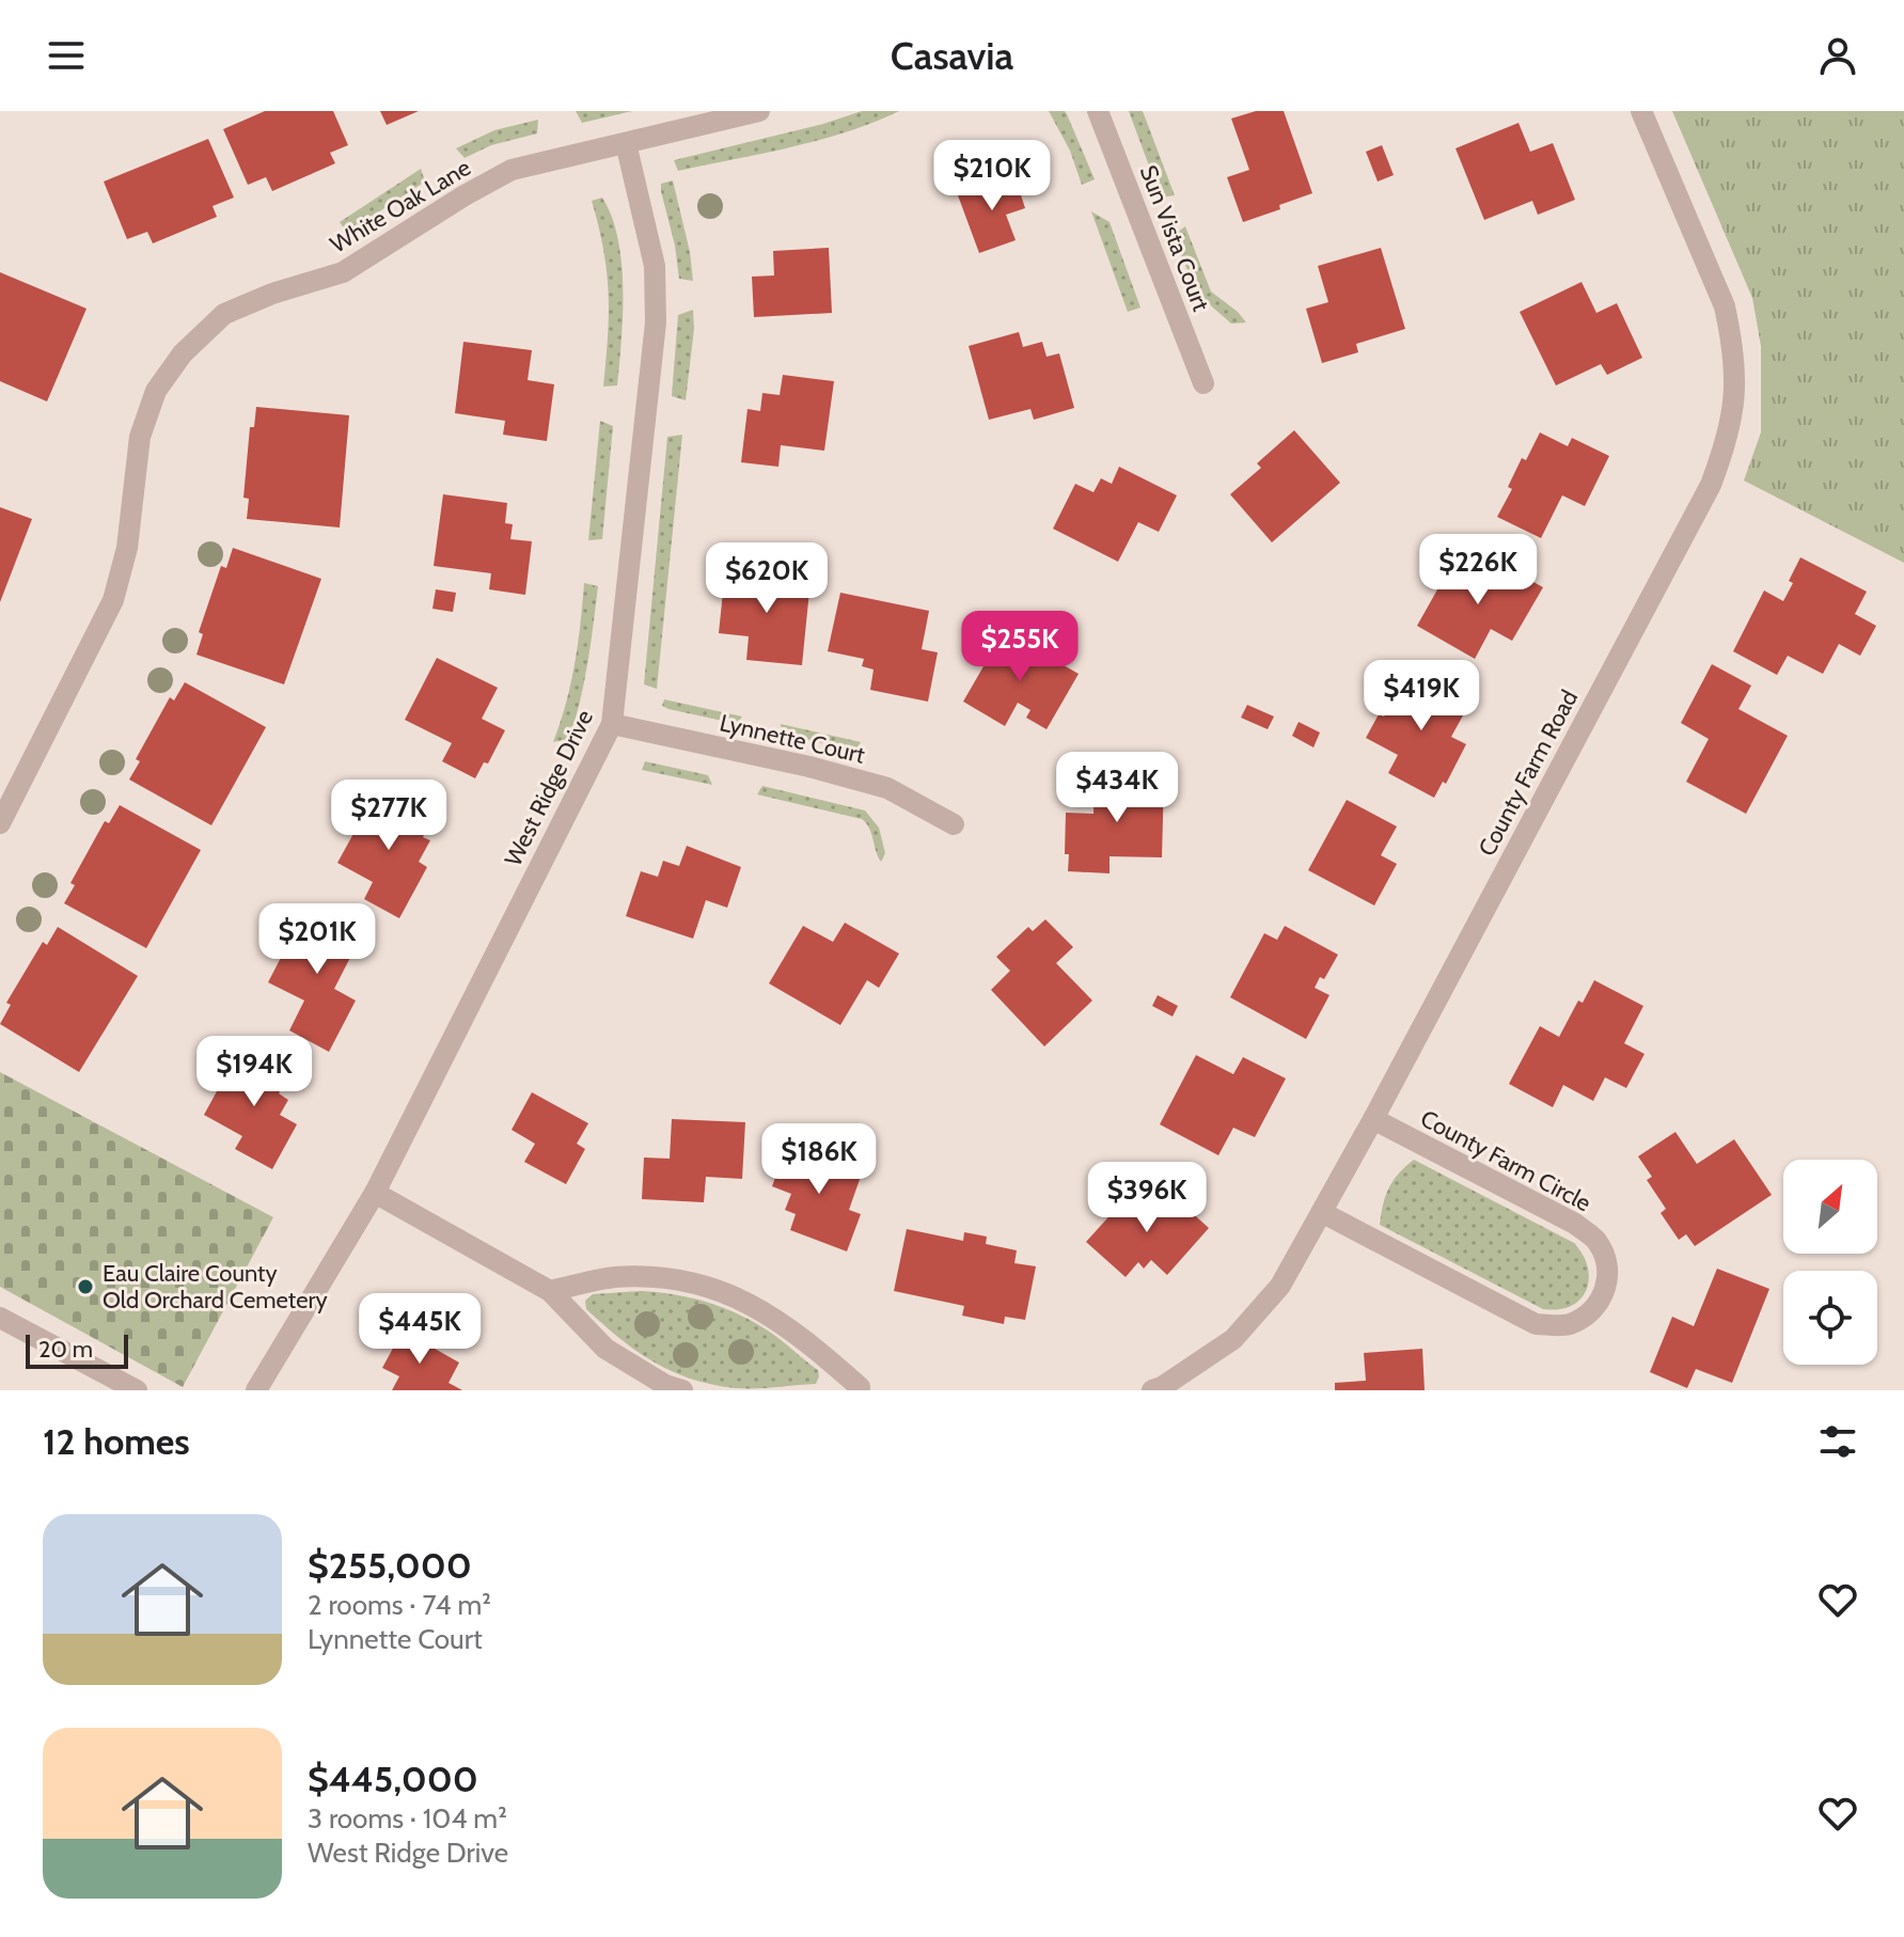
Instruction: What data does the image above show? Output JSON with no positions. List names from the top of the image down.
{
  "streets": {
    "street": [
      "White Oak Lane",
      "Sun Vista Court",
      "Lynnette Court",
      "County Farm Road",
      "West Ridge Drive",
      "County Farm Circle"
    ]
  },
  "crossings": [
    ["White Oak Lane", "West Ridge Drive"],
    ["Lynnette Court", "West Ridge Drive"],
    ["County Farm Road", "County Farm Circle"]
  ],
  "places": ["Eau Claire County Old Orchard Cemetery"],
  "scale_bar": "20 m",
  "north": "top right",
  "page": {
    "header": "Casavia",
    "price": [
      "$210K",
      "$226K",
      "$620K",
      "$255K",
      "$419K",
      "$434K",
      "$277K",
      "$201K",
      "$194K",
      "$186K",
      "$396K",
      "$445K"
    ],
    "scale": "20 m",
    "heading": "12 homes",
    "list": [
      {
        "name": "$255,000",
        "note": "2 rooms · 74 m² · Lynnette Court"
      },
      {
        "name": "$445,000",
        "note": "3 rooms · 104 m² · West Ridge Drive"
      }
    ]
  }
}
